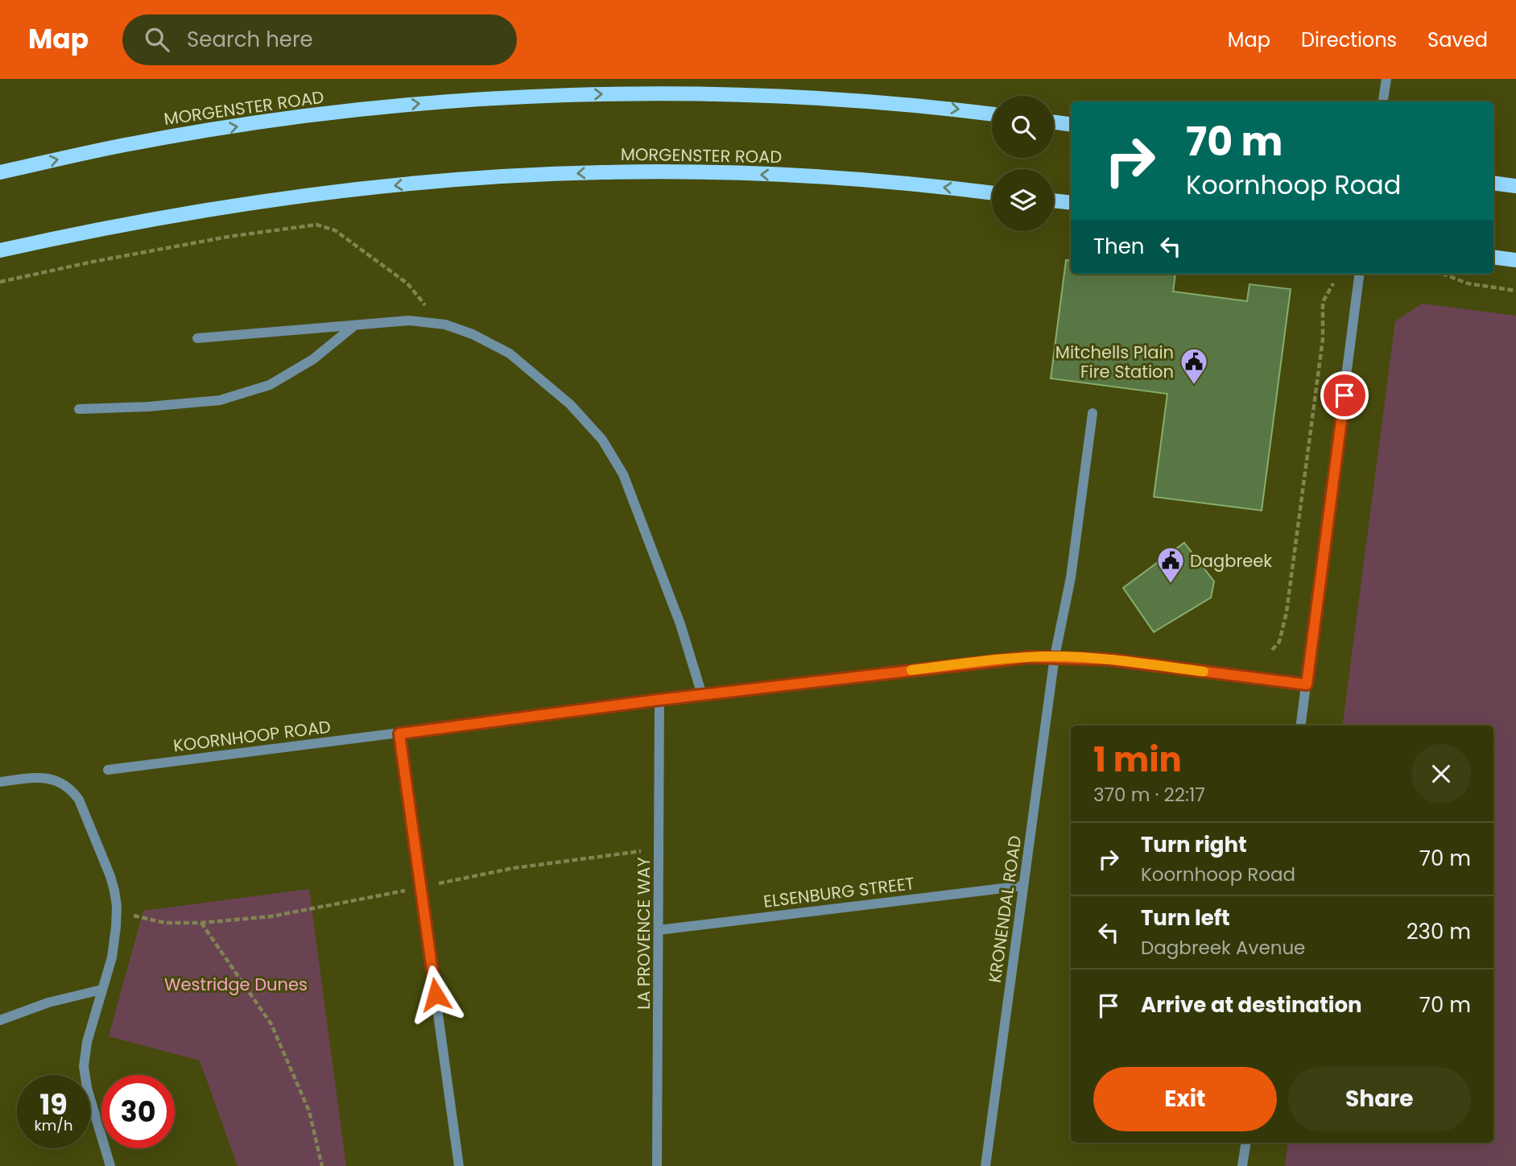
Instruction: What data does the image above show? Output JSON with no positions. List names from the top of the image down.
{
  "streets": {
    "main road": ["MORGENSTER ROAD"],
    "street": [
      "KOORNHOOP ROAD",
      "ELSENBURG STREET",
      "KRONENDAL ROAD",
      "LA PROVENCE WAY"
    ]
  },
  "crossings": [
    ["KOORNHOOP ROAD", "KRONENDAL ROAD"],
    ["KOORNHOOP ROAD", "LA PROVENCE WAY"],
    ["ELSENBURG STREET", "KRONENDAL ROAD"],
    ["ELSENBURG STREET", "LA PROVENCE WAY"]
  ],
  "parks": ["Westridge Dunes"],
  "places": {
    "public building": ["Mitchells Plain Fire Station", "Dagbreek"]
  },
  "page": {
    "header": "Map",
    "search": "Search here",
    "nav": ["Map", "Directions", "Saved"],
    "turn": ["70 m", "Koornhoop Road"],
    "then": "Then",
    "heading": ["1 min", "370 m · 22:17"],
    "list": [
      {
        "name": "Turn right",
        "note": "Koornhoop Road",
        "value": "70 m"
      },
      {
        "name": "Turn left",
        "note": "Dagbreek Avenue",
        "value": "230 m"
      },
      {
        "name": "Arrive at destination",
        "value": "70 m"
      }
    ],
    "buttons": ["Exit", "Share"],
    "speed": "19 km/h",
    "limit": "30"
  }
}
